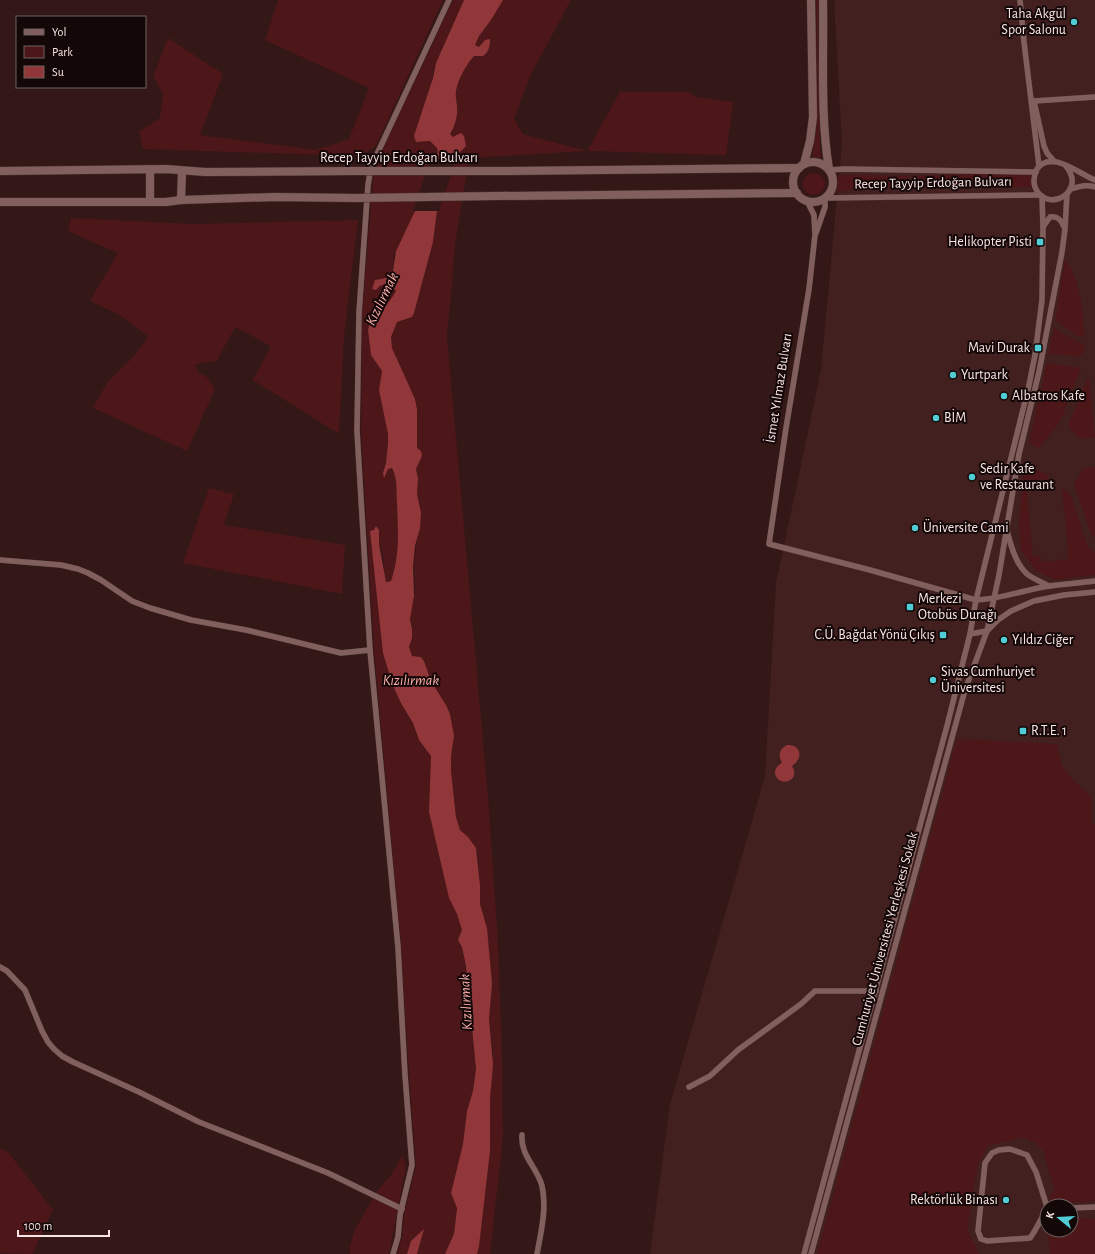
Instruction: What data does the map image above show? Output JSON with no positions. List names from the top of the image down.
{
  "streets": {
    "street": ["Recep Tayyip Erdoğan Bulvarı", "İsmet Yılmaz Bulvarı", "Cumhuriyet Üniversitesi Yerleşkesi Sokak"]
  },
  "crossings": [
    ["Recep Tayyip Erdoğan Bulvarı", "İsmet Yılmaz Bulvarı"],
    ["Recep Tayyip Erdoğan Bulvarı", "Cumhuriyet Üniversitesi Yerleşkesi Sokak"],
    ["İsmet Yılmaz Bulvarı", "Cumhuriyet Üniversitesi Yerleşkesi Sokak"]
  ],
  "water": ["Kızılırmak"],
  "places": {
    "other": [
      "Taha Akgül Spor Salonu",
      "Yurtpark",
      "Albatros Kafe",
      "BİM",
      "Sedir Kafe ve Restaurant",
      "Üniversite Cami",
      "Yıldız Ciğer",
      "Sivas Cumhuriyet Üniversitesi",
      "Rektörlük Binası"
    ],
    "transit": [
      "Helikopter Pisti",
      "Mavi Durak",
      "Merkezi Otobüs Durağı",
      "C.Ü. Bağdat Yönü Çıkış",
      "R.T.E. 1"
    ]
  },
  "legend": ["Yol", "Park", "Su"],
  "scale_bar": "100 m",
  "north": "left"
}
